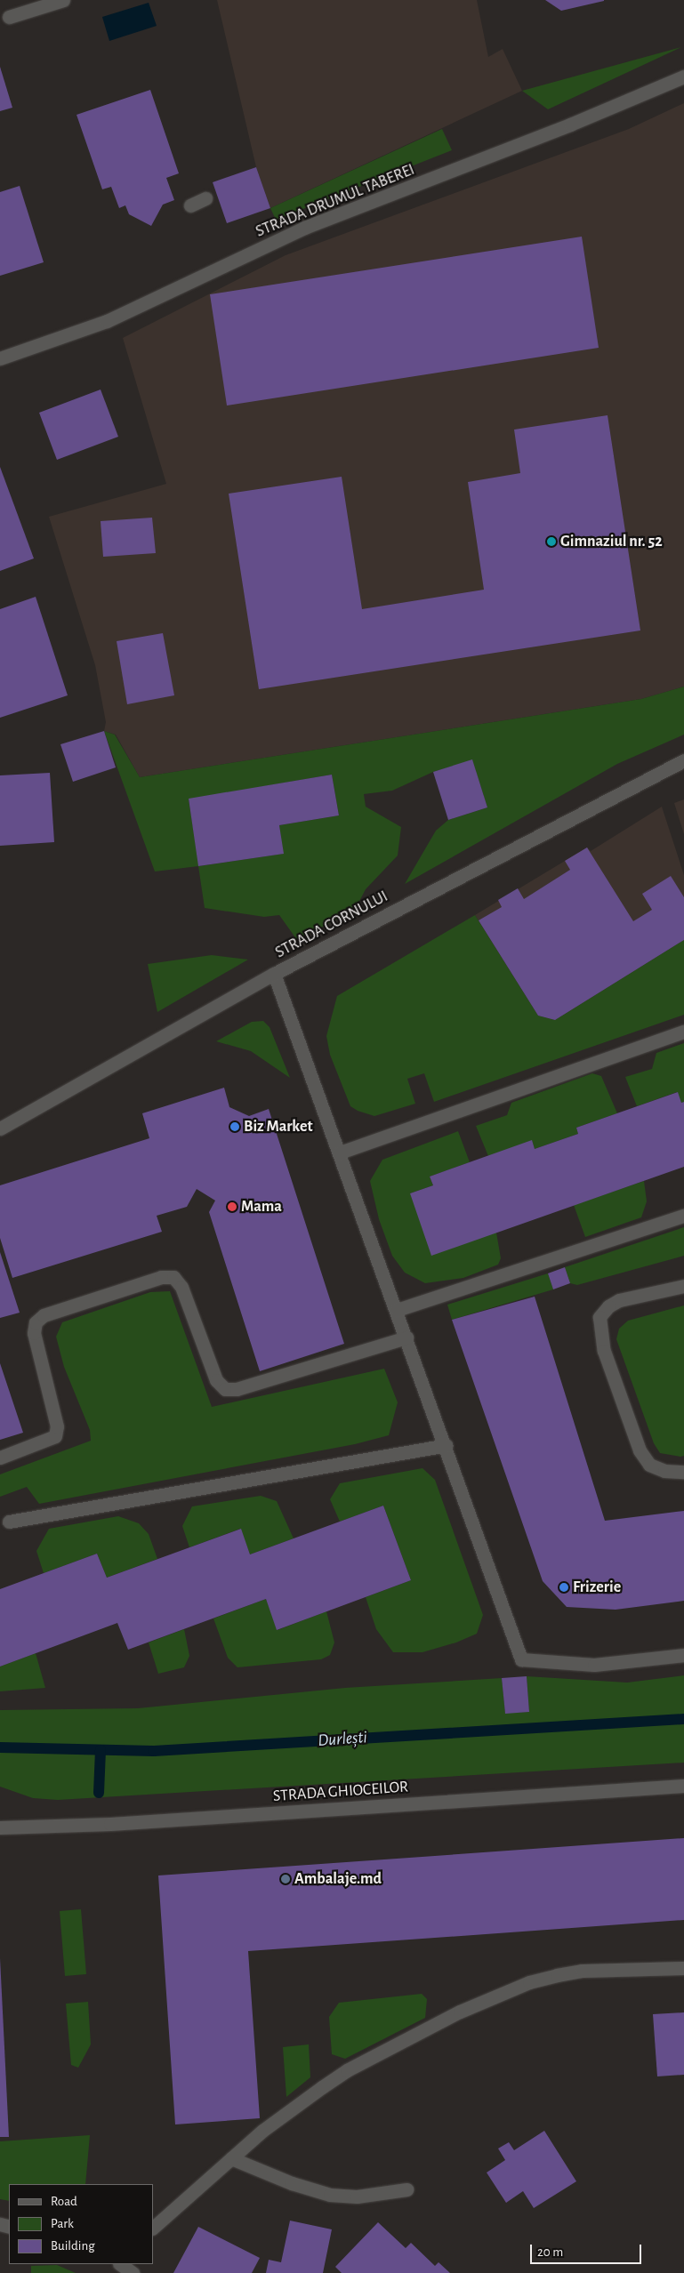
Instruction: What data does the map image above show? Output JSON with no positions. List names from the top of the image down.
{
  "streets": {
    "street": ["STRADA DRUMUL TABEREI", "STRADA CORNULUI", "STRADA GHIOCEILOR"]
  },
  "water": ["Durlești"],
  "places": [
    "Gimnaziul nr. 52",
    "Biz Market",
    "Mama",
    "Frizerie",
    "Ambalaje.md"
  ],
  "legend": ["Road", "Park", "Building"],
  "scale_bar": "20 m"
}
